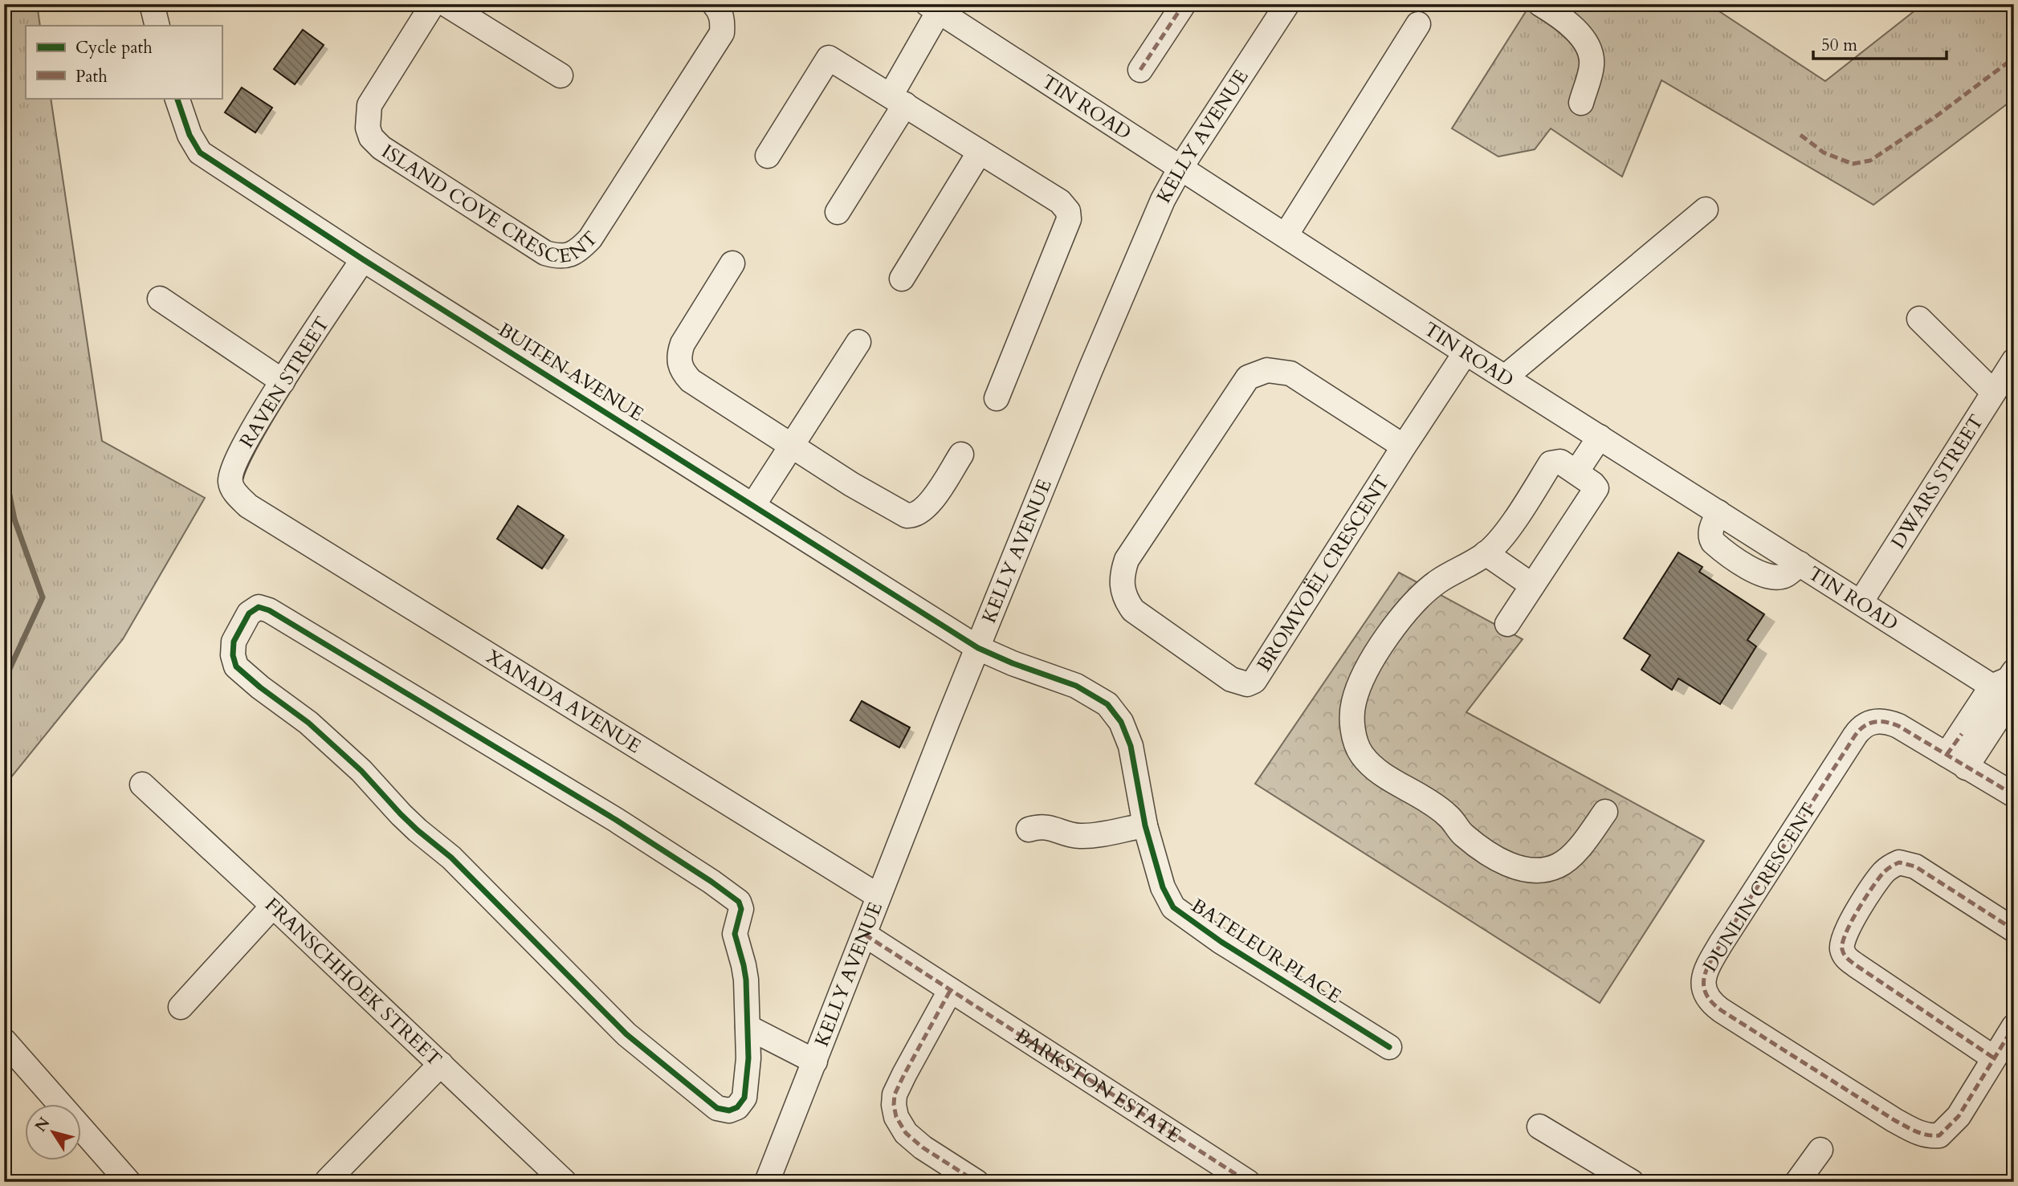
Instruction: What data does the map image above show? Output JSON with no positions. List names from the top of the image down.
{
  "streets": {
    "street": [
      "TIN ROAD",
      "KELLY AVENUE",
      "ISLAND COVE CRESCENT",
      "BUITEN AVENUE",
      "RAVEN STREET",
      "DWARS STREET",
      "BROMVOËL CRESCENT",
      "XANADA AVENUE",
      "DUNLIN CRESCENT",
      "BATELEUR PLACE",
      "FRANSCHHOEK STREET",
      "BARKSTON ESTATE"
    ]
  },
  "crossings": [
    ["TIN ROAD", "KELLY AVENUE"],
    ["TIN ROAD", "DWARS STREET"],
    ["TIN ROAD", "BROMVOËL CRESCENT"],
    ["KELLY AVENUE", "BUITEN AVENUE"],
    ["KELLY AVENUE", "XANADA AVENUE"],
    ["KELLY AVENUE", "BATELEUR PLACE"],
    ["KELLY AVENUE", "BARKSTON ESTATE"],
    ["BUITEN AVENUE", "RAVEN STREET"],
    ["BUITEN AVENUE", "BATELEUR PLACE"],
    ["RAVEN STREET", "XANADA AVENUE"]
  ],
  "legend": ["Cycle path", "Path"],
  "scale_bar": "50 m",
  "north": "top left"
}
